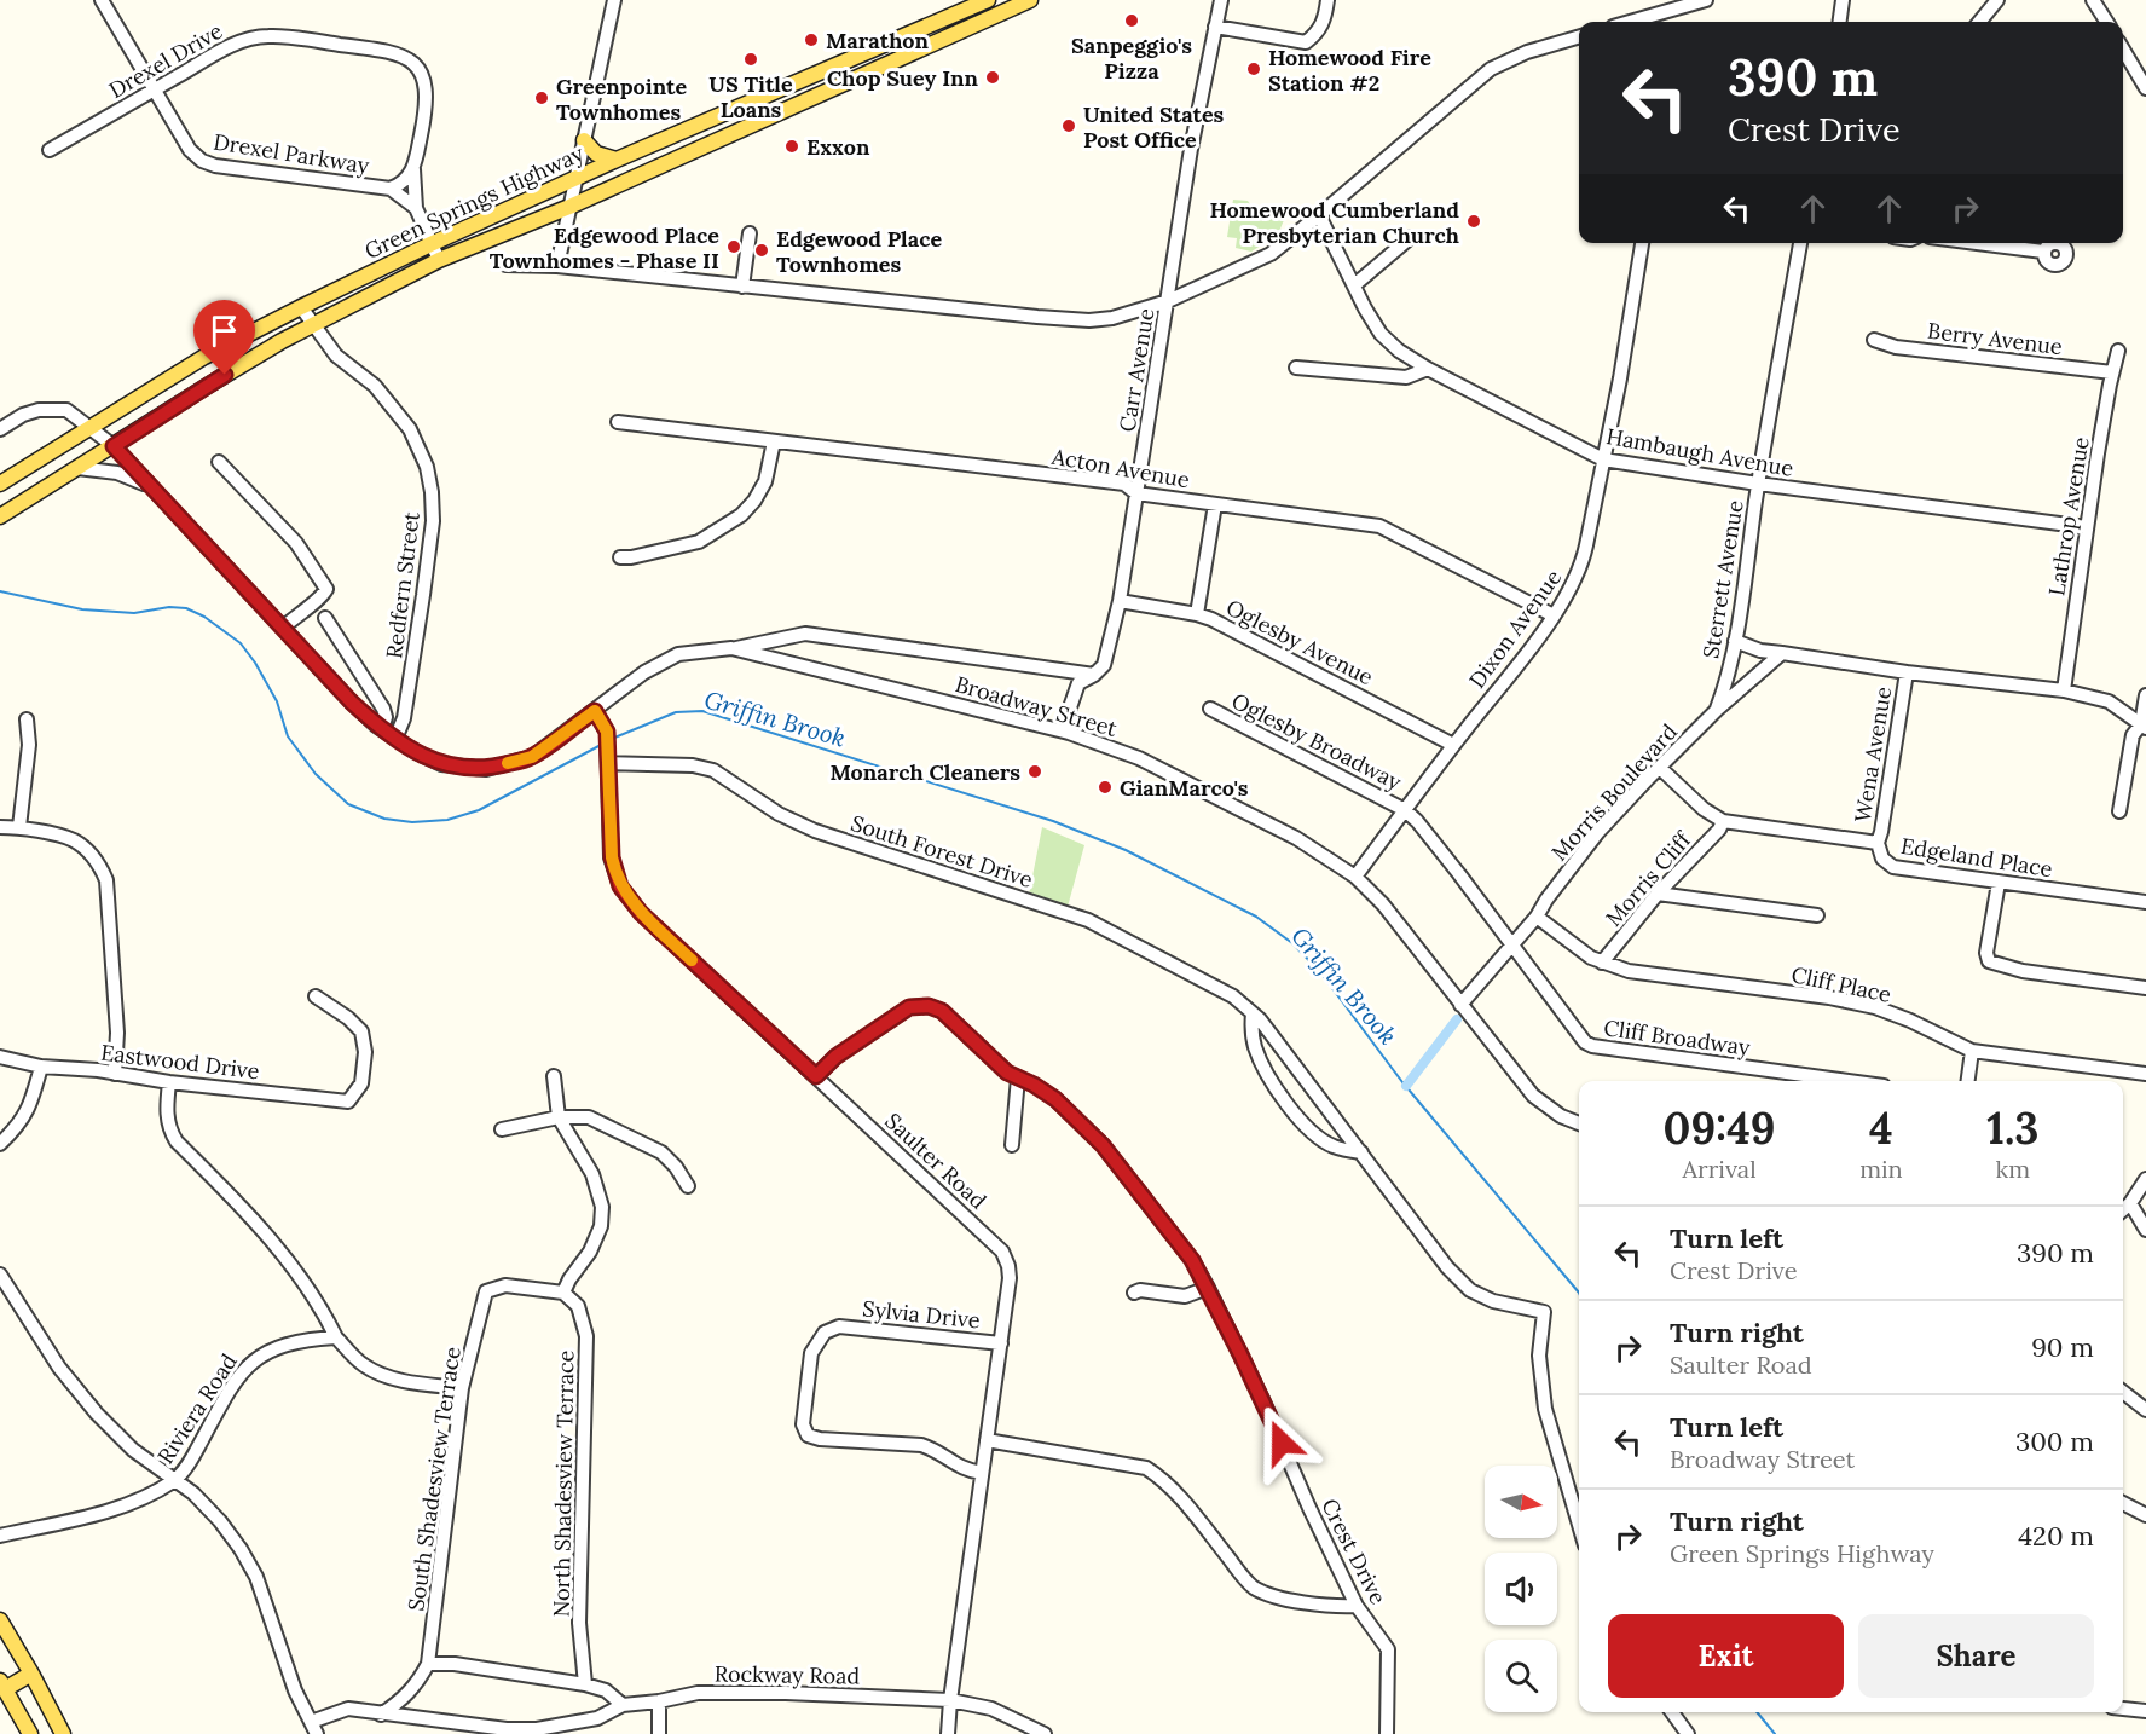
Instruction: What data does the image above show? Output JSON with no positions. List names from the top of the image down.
{
  "streets": {
    "main road": ["Green Springs Highway"],
    "street": [
      "Drexel Drive",
      "Drexel Parkway",
      "Berry Avenue",
      "Carr Avenue",
      "Hambaugh Avenue",
      "Acton Avenue",
      "Lathrop Avenue",
      "Sterrett Avenue",
      "Redfern Street",
      "Dixon Avenue",
      "Oglesby Avenue",
      "Broadway Street",
      "Oglesby Broadway",
      "Wena Avenue",
      "Morris Boulevard",
      "South Forest Drive",
      "Edgeland Place",
      "Morris Cliff",
      "Cliff Place",
      "Cliff Broadway",
      "Eastwood Drive",
      "Saulter Road",
      "Sylvia Drive",
      "Riviera Road",
      "South Shadesview Terrace",
      "North Shadesview Terrace",
      "Crest Drive",
      "Rockway Road"
    ]
  },
  "crossings": [
    ["Drexel Drive", "Drexel Parkway"],
    ["Green Springs Highway", "Redfern Street"],
    ["Green Springs Highway", "Broadway Street"],
    ["Berry Avenue", "Lathrop Avenue"],
    ["Carr Avenue", "Acton Avenue"],
    ["Carr Avenue", "Oglesby Avenue"],
    ["Carr Avenue", "Broadway Street"],
    ["Hambaugh Avenue", "Lathrop Avenue"],
    ["Hambaugh Avenue", "Sterrett Avenue"],
    ["Hambaugh Avenue", "Dixon Avenue"],
    ["Acton Avenue", "Dixon Avenue"],
    ["Sterrett Avenue", "Morris Boulevard"],
    ["Redfern Street", "Broadway Street"],
    ["Dixon Avenue", "Oglesby Avenue"],
    ["Dixon Avenue", "Broadway Street"],
    ["Dixon Avenue", "Oglesby Broadway"],
    ["Dixon Avenue", "Cliff Broadway"],
    ["Broadway Street", "Morris Boulevard"],
    ["Broadway Street", "Saulter Road"],
    ["Oglesby Broadway", "Cliff Broadway"],
    ["Wena Avenue", "Edgeland Place"],
    ["Morris Boulevard", "Edgeland Place"],
    ["Morris Boulevard", "Cliff Place"],
    ["Morris Boulevard", "Cliff Broadway"],
    ["South Forest Drive", "Saulter Road"],
    ["Edgeland Place", "Morris Cliff"],
    ["Morris Cliff", "Cliff Place"],
    ["Saulter Road", "Sylvia Drive"],
    ["Saulter Road", "Crest Drive"],
    ["Saulter Road", "Rockway Road"],
    ["South Shadesview Terrace", "North Shadesview Terrace"]
  ],
  "water": ["Griffin Brook"],
  "places": [
    "Sanpeggio's Pizza",
    "Marathon",
    "US Title Loans",
    "Homewood Fire Station #2",
    "Chop Suey Inn",
    "Greenpointe Townhomes",
    "United States Post Office",
    "Exxon",
    "Homewood Cumberland Presbyterian Church",
    "Edgewood Place Townhomes - Phase II",
    "Edgewood Place Townhomes",
    "Monarch Cleaners",
    "GianMarco's"
  ],
  "north": "right",
  "page": {
    "turn": ["390 m", "Crest Drive"],
    "eta": [
      "09:49",
      "Arrival",
      "4",
      "min",
      "1.3",
      "km"
    ],
    "list": [
      {
        "name": "Turn left",
        "note": "Crest Drive",
        "value": "390 m"
      },
      {
        "name": "Turn right",
        "note": "Saulter Road",
        "value": "90 m"
      },
      {
        "name": "Turn left",
        "note": "Broadway Street",
        "value": "300 m"
      },
      {
        "name": "Turn right",
        "note": "Green Springs Highway",
        "value": "420 m"
      }
    ],
    "buttons": ["Exit", "Share"]
  }
}
